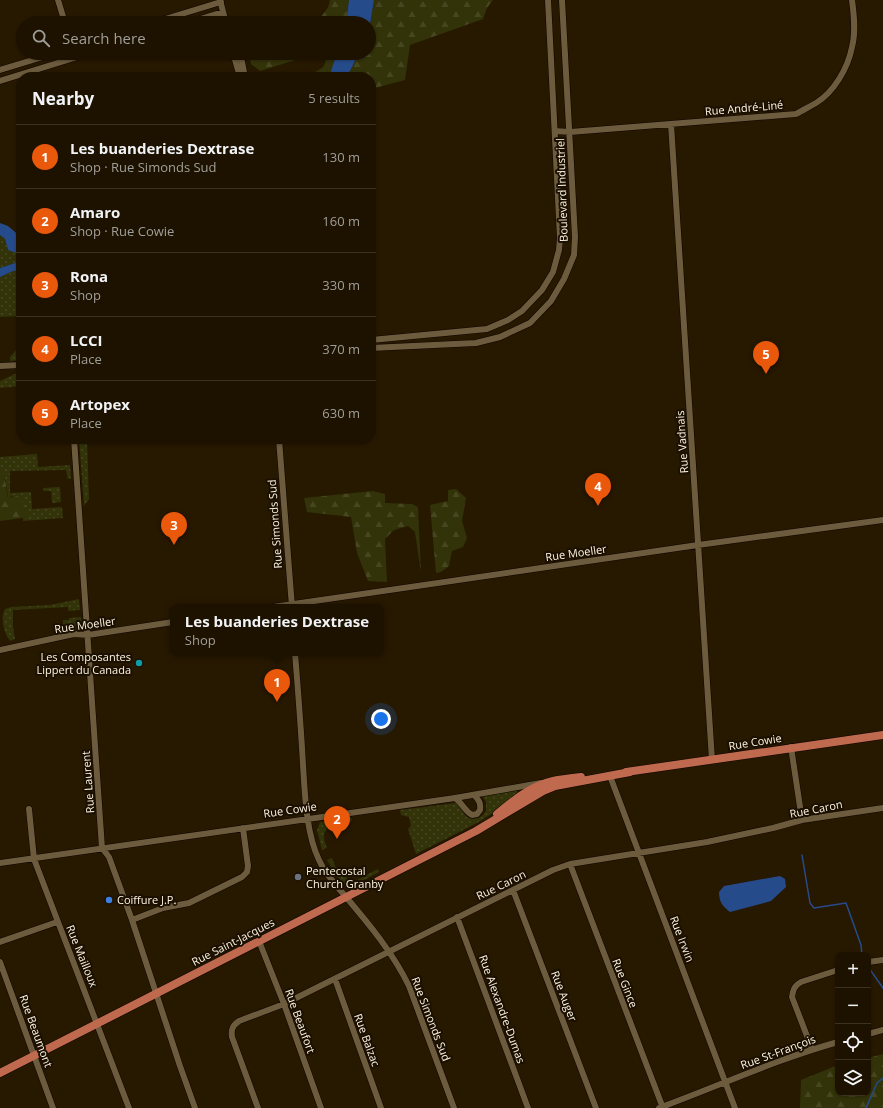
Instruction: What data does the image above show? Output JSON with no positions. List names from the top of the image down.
{
  "streets": {
    "main road": ["Rue Cowie", "Rue Saint-Jacques"],
    "street": [
      "Rue André-Liné",
      "Boulevard Industriel",
      "Rue Vadnais",
      "Rue Simonds Sud",
      "Rue Moeller",
      "Rue Laurent",
      "Rue Caron",
      "Rue Irwin",
      "Rue Mailloux",
      "Rue Gince",
      "Rue Auger",
      "Rue Alexandre-Dumas",
      "Rue Beaufort",
      "Rue Beaumont",
      "Rue Balzac",
      "Rue St-François"
    ]
  },
  "crossings": [
    ["Rue André-Liné", "Boulevard Industriel"],
    ["Rue André-Liné", "Rue Vadnais"],
    ["Rue Vadnais", "Rue Moeller"],
    ["Rue Vadnais", "Rue Cowie"],
    ["Rue Simonds Sud", "Rue Cowie"],
    ["Rue Simonds Sud", "Rue Caron"],
    ["Rue Simonds Sud", "Rue Saint-Jacques"],
    ["Rue Moeller", "Rue Laurent"],
    ["Rue Cowie", "Rue Laurent"],
    ["Rue Cowie", "Rue Irwin"],
    ["Rue Cowie", "Rue Saint-Jacques"],
    ["Rue Cowie", "Rue Mailloux"],
    ["Rue Laurent", "Rue Saint-Jacques"],
    ["Rue Caron", "Rue Irwin"],
    ["Rue Caron", "Rue Gince"],
    ["Rue Caron", "Rue Auger"],
    ["Rue Caron", "Rue Alexandre-Dumas"],
    ["Rue Caron", "Rue Beaufort"],
    ["Rue Caron", "Rue Balzac"],
    ["Rue Irwin", "Rue Saint-Jacques"],
    ["Rue Irwin", "Rue St-François"],
    ["Rue Saint-Jacques", "Rue Mailloux"],
    ["Rue Saint-Jacques", "Rue Beaufort"],
    ["Rue Saint-Jacques", "Rue Beaumont"],
    ["Rue Gince", "Rue St-François"]
  ],
  "places": ["Les Composantes Lippert du Canada", "Pentecostal Church Granby", "Coiffure J.P."],
  "page": {
    "search": "Search here",
    "heading": ["Nearby", "5 results"],
    "list": [
      {
        "mark": "1",
        "name": "Les buanderies Dextrase",
        "note": "Shop · Rue Simonds Sud",
        "value": "130 m"
      },
      {
        "mark": "2",
        "name": "Amaro",
        "note": "Shop · Rue Cowie",
        "value": "160 m"
      },
      {
        "mark": "3",
        "name": "Rona",
        "note": "Shop",
        "value": "330 m"
      },
      {
        "mark": "4",
        "name": "LCCI",
        "note": "Place",
        "value": "370 m"
      },
      {
        "mark": "5",
        "name": "Artopex",
        "note": "Place",
        "value": "630 m"
      }
    ],
    "pins": [
      "5",
      "4",
      "3",
      "1",
      "2"
    ],
    "popup": ["Les buanderies Dextrase", "Shop"],
    "map_buttons": ["+", "−"]
  }
}
